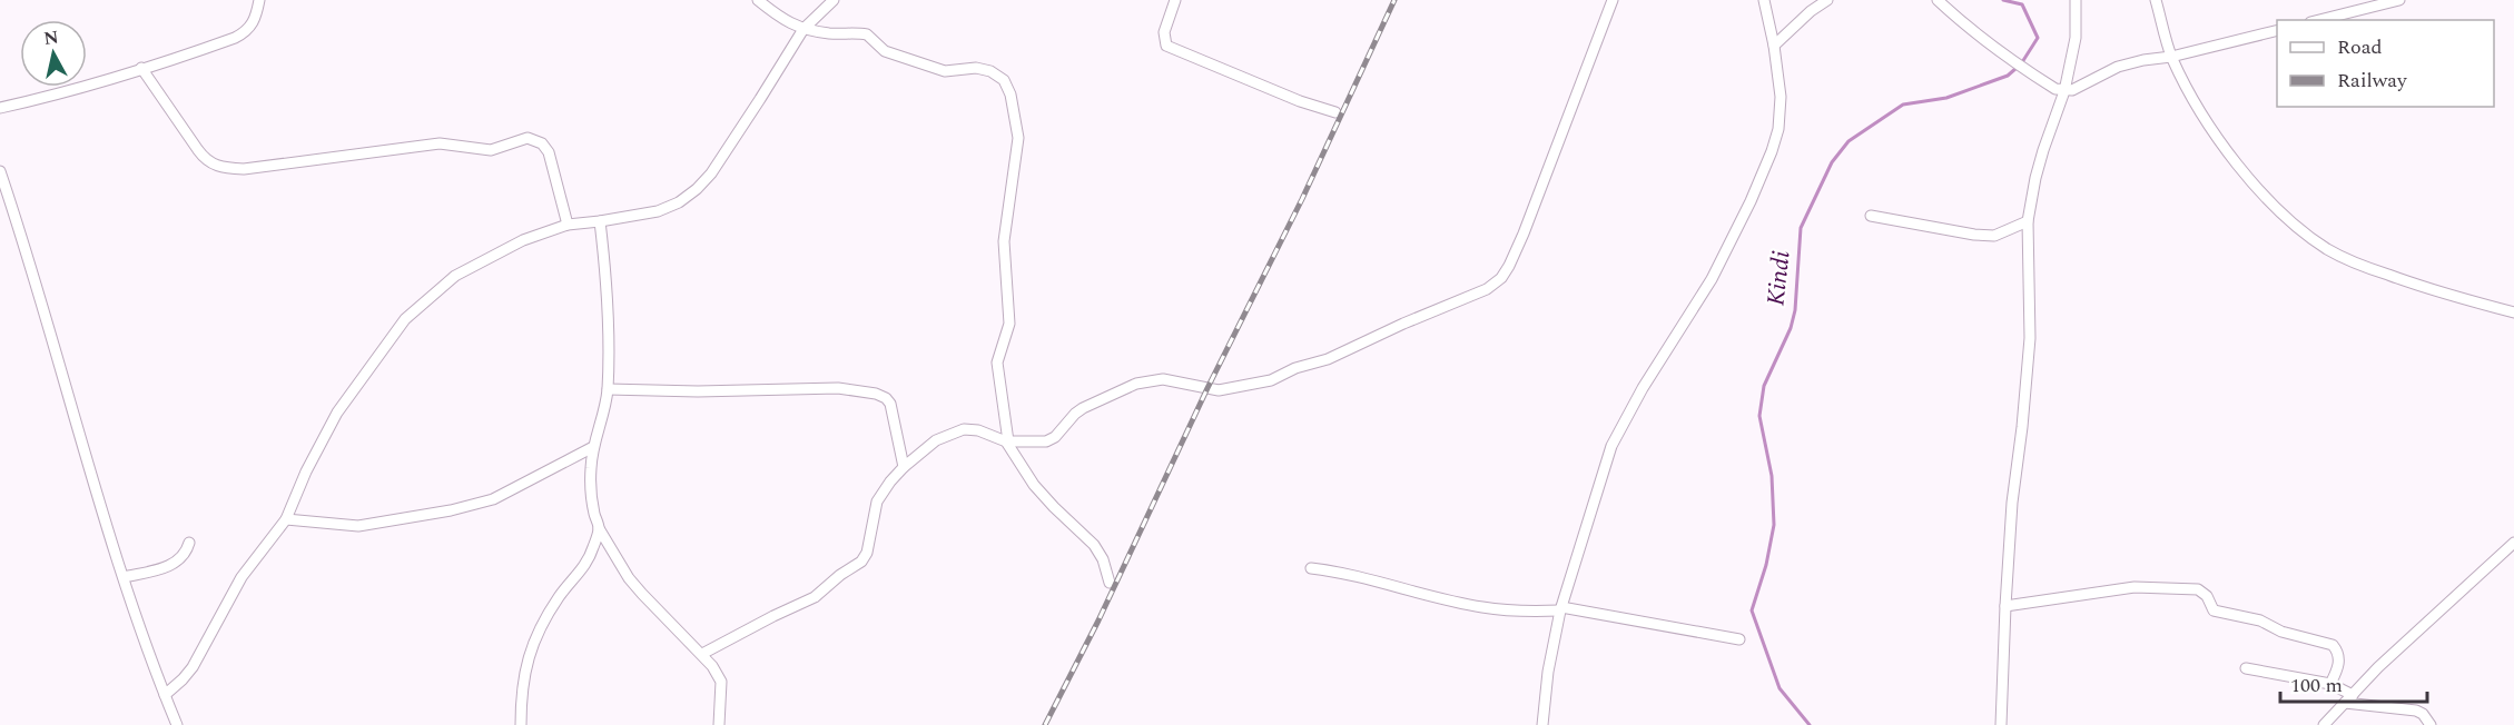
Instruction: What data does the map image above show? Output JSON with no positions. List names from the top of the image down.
{
  "water": ["Kindi"],
  "legend": ["Road", "Railway"],
  "scale_bar": "100 m",
  "north": "top"
}
